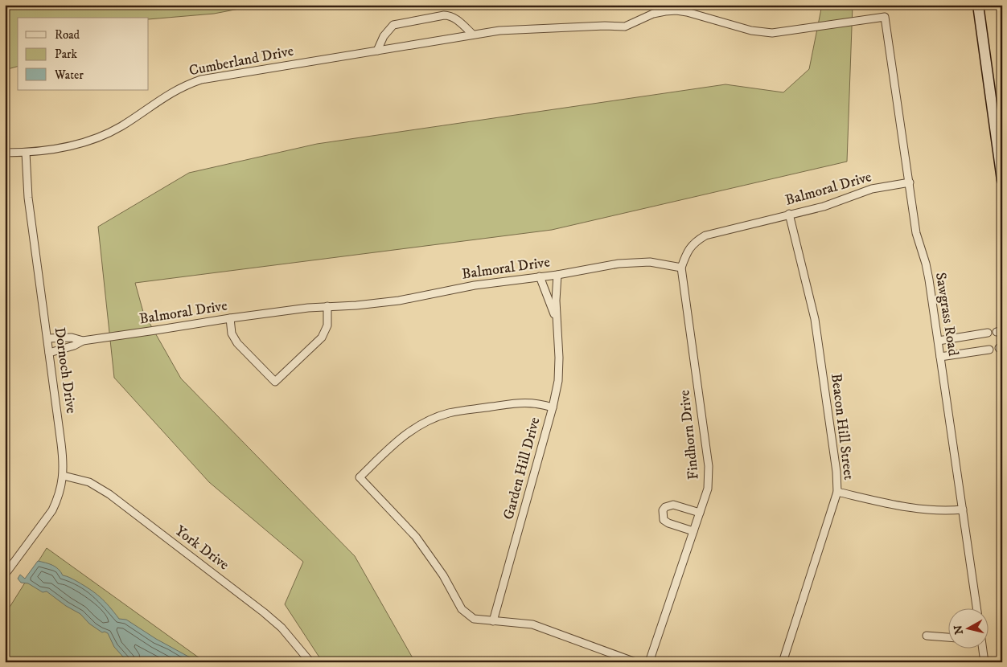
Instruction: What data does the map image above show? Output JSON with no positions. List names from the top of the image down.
{
  "streets": {
    "street": [
      "Cumberland Drive",
      "Balmoral Drive",
      "Sawgrass Road",
      "Dornoch Drive",
      "Beacon Hill Street",
      "Findhorn Drive",
      "Garden Hill Drive",
      "York Drive"
    ]
  },
  "crossings": [
    ["Cumberland Drive", "Sawgrass Road"],
    ["Cumberland Drive", "Dornoch Drive"],
    ["Balmoral Drive", "Sawgrass Road"],
    ["Balmoral Drive", "Dornoch Drive"],
    ["Balmoral Drive", "Beacon Hill Street"],
    ["Balmoral Drive", "Findhorn Drive"],
    ["Balmoral Drive", "Garden Hill Drive"],
    ["Dornoch Drive", "York Drive"]
  ],
  "legend": ["Road", "Park", "Water"],
  "north": "left"
}
